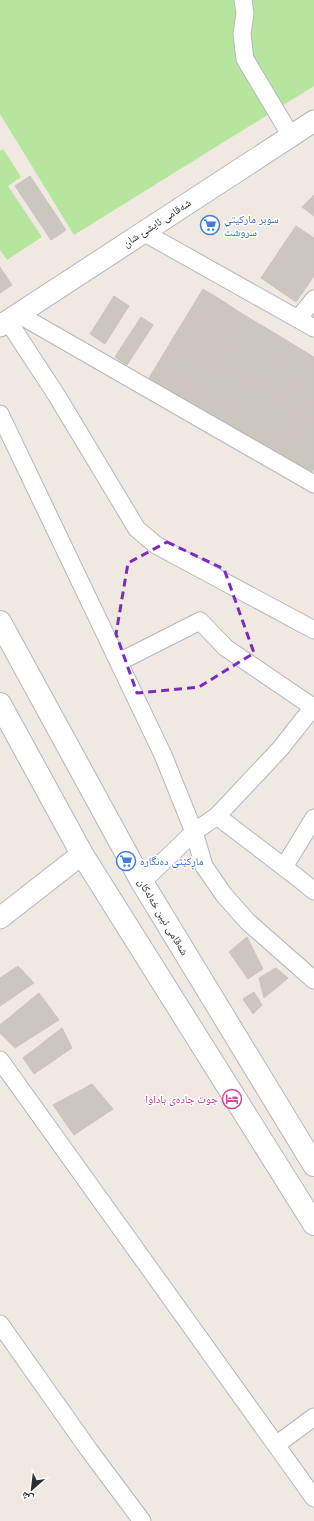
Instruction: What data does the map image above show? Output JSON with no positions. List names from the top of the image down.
{
  "streets": {
    "main road": ["شەقامی ئیبن خەلەکان"],
    "street": ["شەقامی ئایشێ شان"]
  },
  "places": {
    "supermarket": ["سوبر ماركيتي سروشت", "ماڕكێتی دەنگارە"],
    "hotel": ["جوت جادەی باداوا"]
  },
  "north": "bottom left"
}
